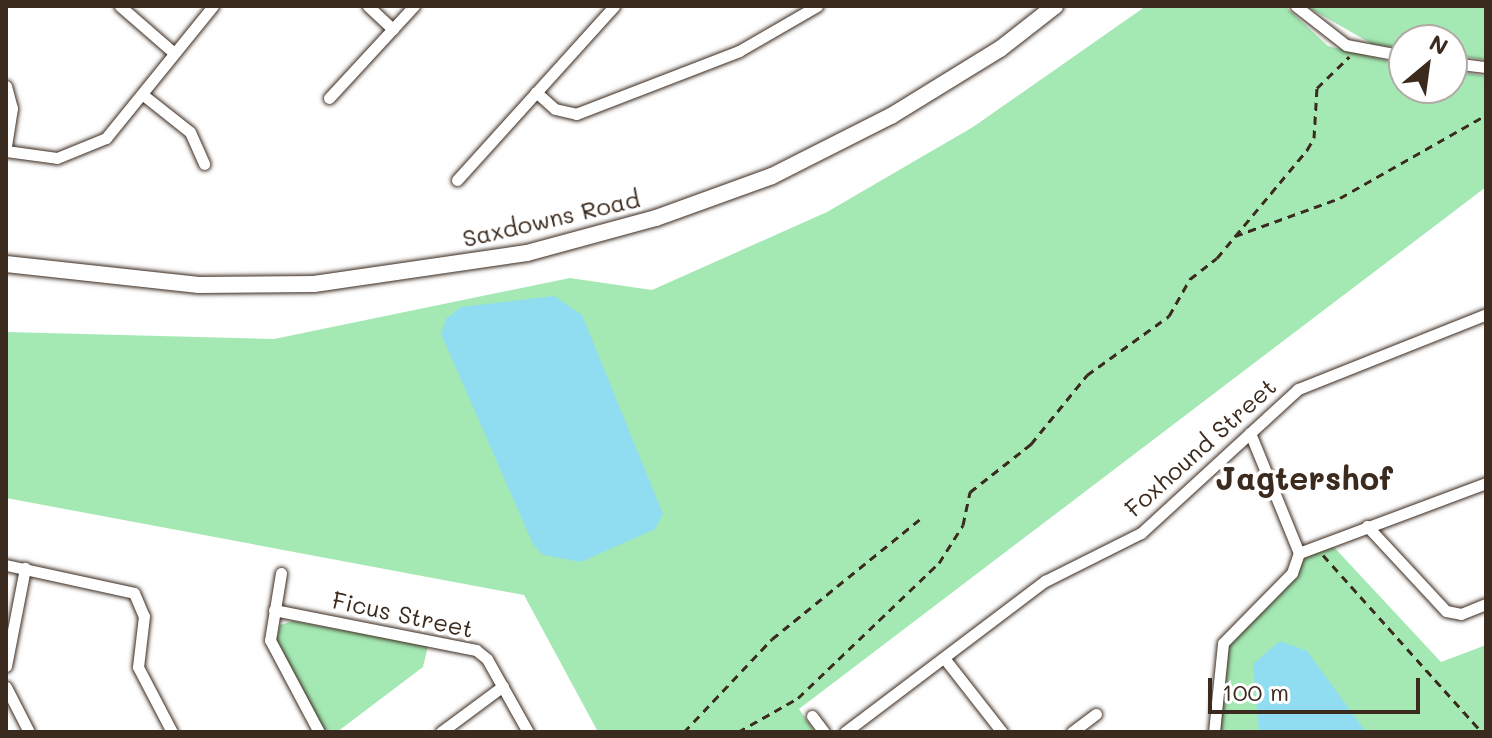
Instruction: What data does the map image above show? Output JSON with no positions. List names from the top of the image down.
{
  "streets": {
    "street": ["Saxdowns Road", "Foxhound Street", "Ficus Street"]
  },
  "districts": ["Jagtershof"],
  "scale_bar": "100 m",
  "north": "top right"
}
